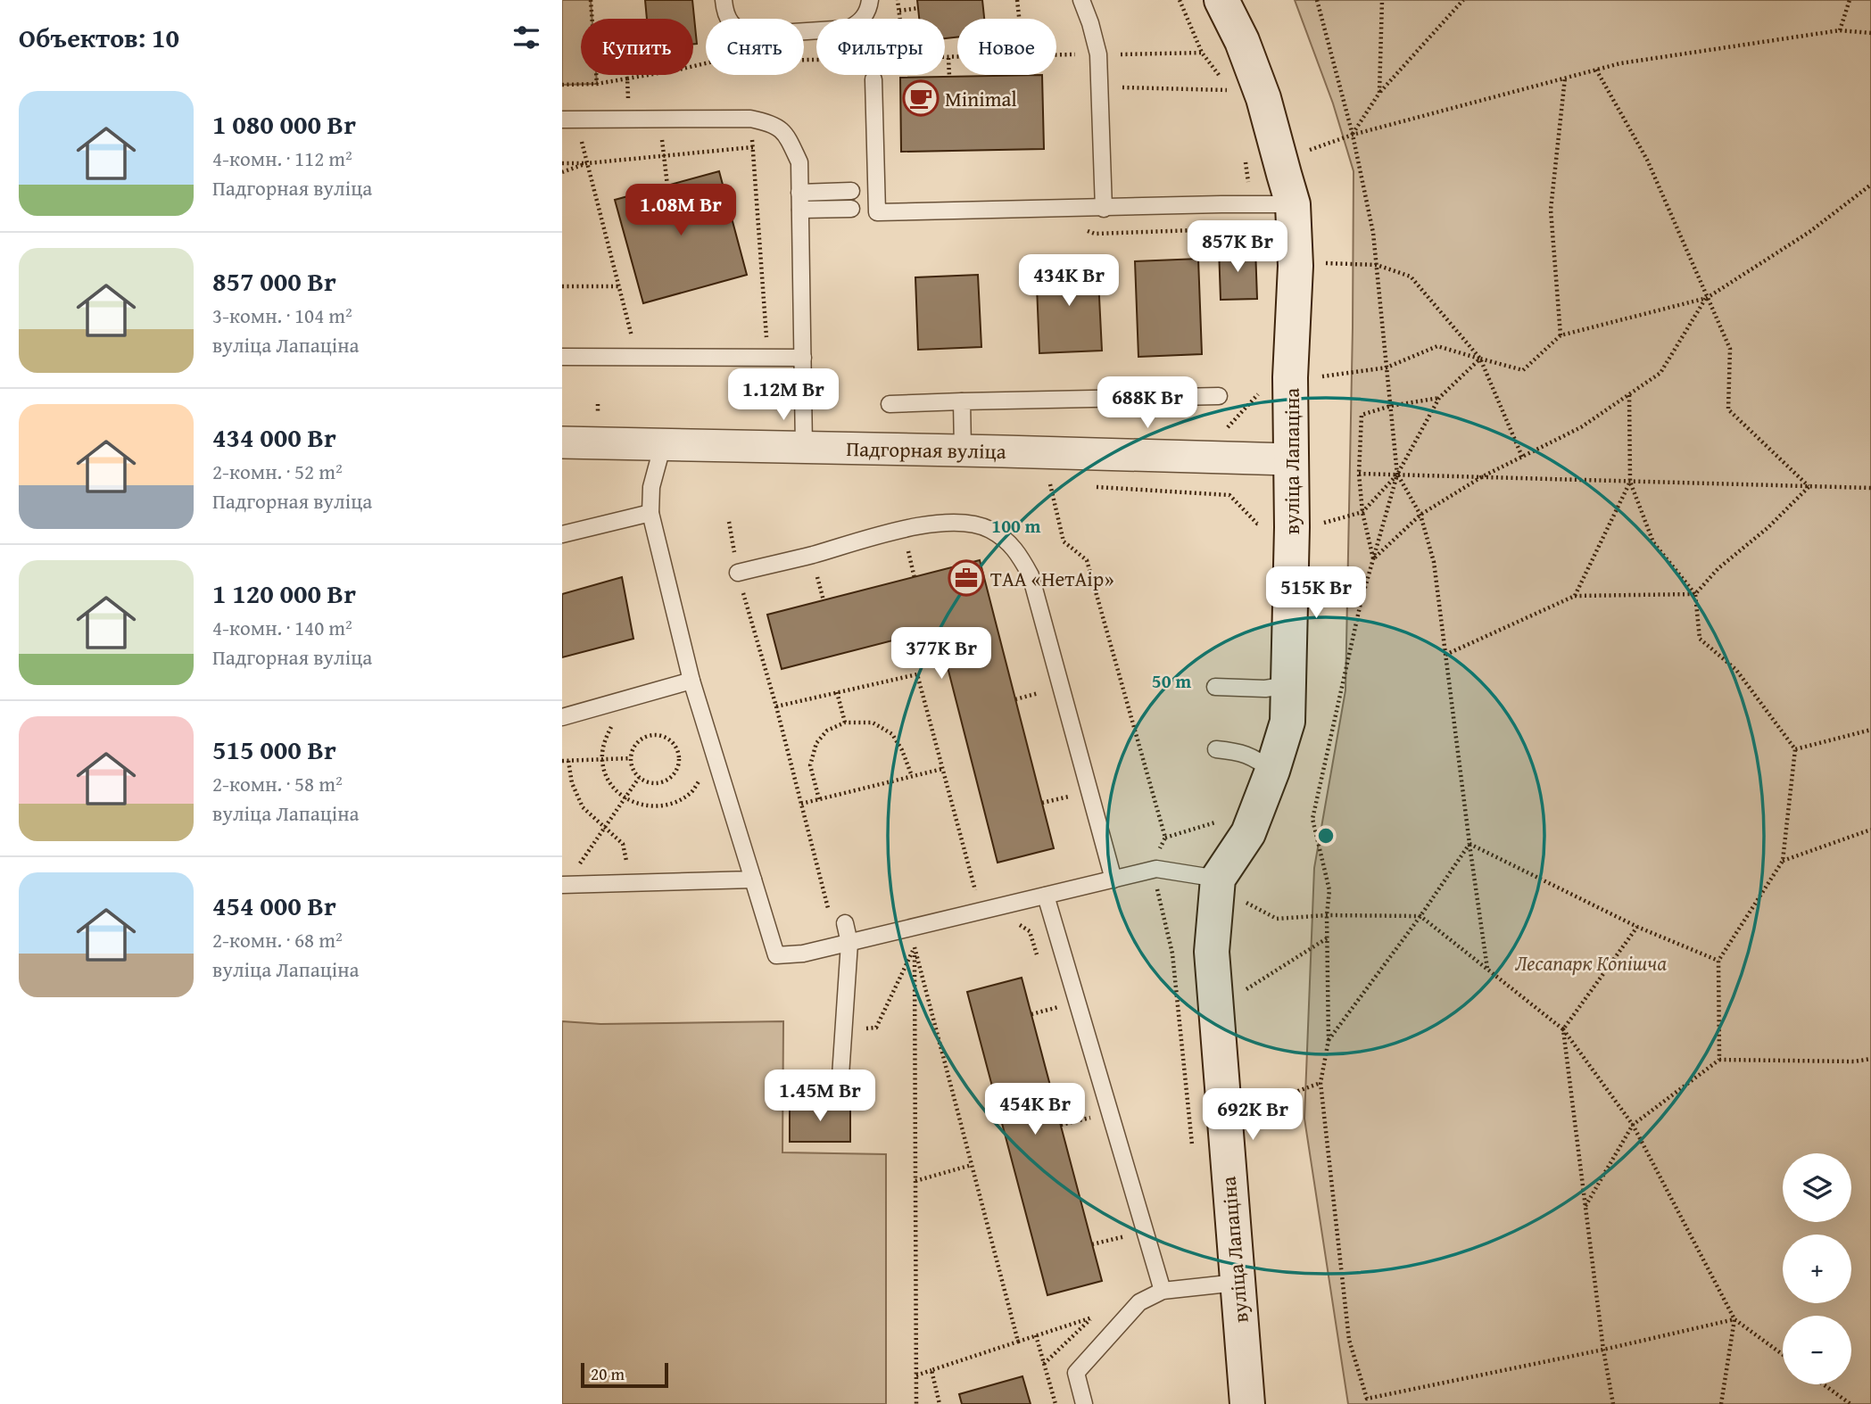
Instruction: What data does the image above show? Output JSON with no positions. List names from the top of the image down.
{
  "streets": {
    "main road": ["вуліца Лапаціна"],
    "street": ["Падгорная вуліца"]
  },
  "crossings": [
    ["Падгорная вуліца", "вуліца Лапаціна"]
  ],
  "parks": ["Лесапарк Копішча"],
  "places": {
    "cafe": ["Minimal"],
    "office": ["ТАА «НетАір»"]
  },
  "scale_bar": "20 m",
  "page": {
    "heading": "Объектов: 10",
    "chip": [
      "Купить",
      "Снять",
      "Фильтры",
      "Новое"
    ],
    "list": [
      {
        "name": "1 080 000 Br",
        "note": "4-комн. · 112 m² · Падгорная вуліца"
      },
      {
        "name": "857 000 Br",
        "note": "3-комн. · 104 m² · вуліца Лапаціна"
      },
      {
        "name": "434 000 Br",
        "note": "2-комн. · 52 m² · Падгорная вуліца"
      },
      {
        "name": "1 120 000 Br",
        "note": "4-комн. · 140 m² · Падгорная вуліца"
      },
      {
        "name": "515 000 Br",
        "note": "2-комн. · 58 m² · вуліца Лапаціна"
      },
      {
        "name": "454 000 Br",
        "note": "2-комн. · 68 m² · вуліца Лапаціна"
      }
    ],
    "price": [
      "1.08M Br",
      "857K Br",
      "434K Br",
      "1.12M Br",
      "688K Br",
      "515K Br",
      "377K Br",
      "1.45M Br",
      "454K Br",
      "692K Br"
    ],
    "map_buttons": ["+", "−"],
    "scale": "20 m"
  },
  "rings": ["100 m", "50 m"]
}
